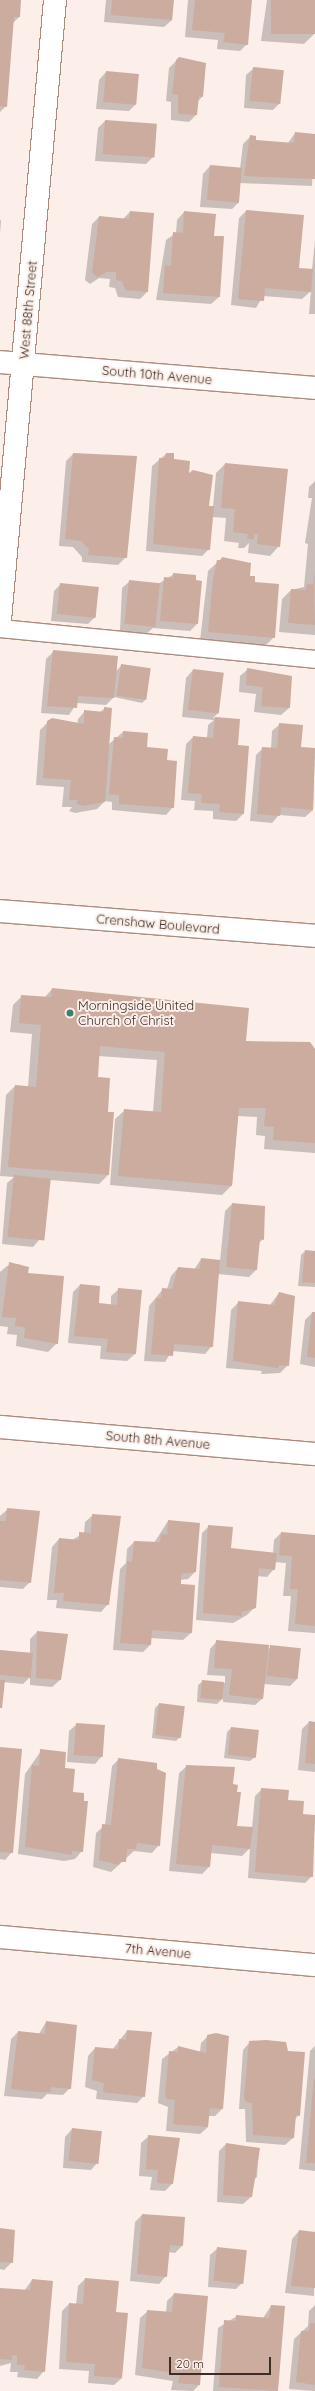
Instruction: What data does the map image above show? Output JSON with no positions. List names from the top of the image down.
{
  "streets": {
    "street": [
      "West 88th Street",
      "South 10th Avenue",
      "Crenshaw Boulevard",
      "South 8th Avenue",
      "7th Avenue"
    ]
  },
  "crossings": [
    ["West 88th Street", "South 10th Avenue"]
  ],
  "places": ["Morningside United Church of Christ"],
  "scale_bar": "20 m"
}
